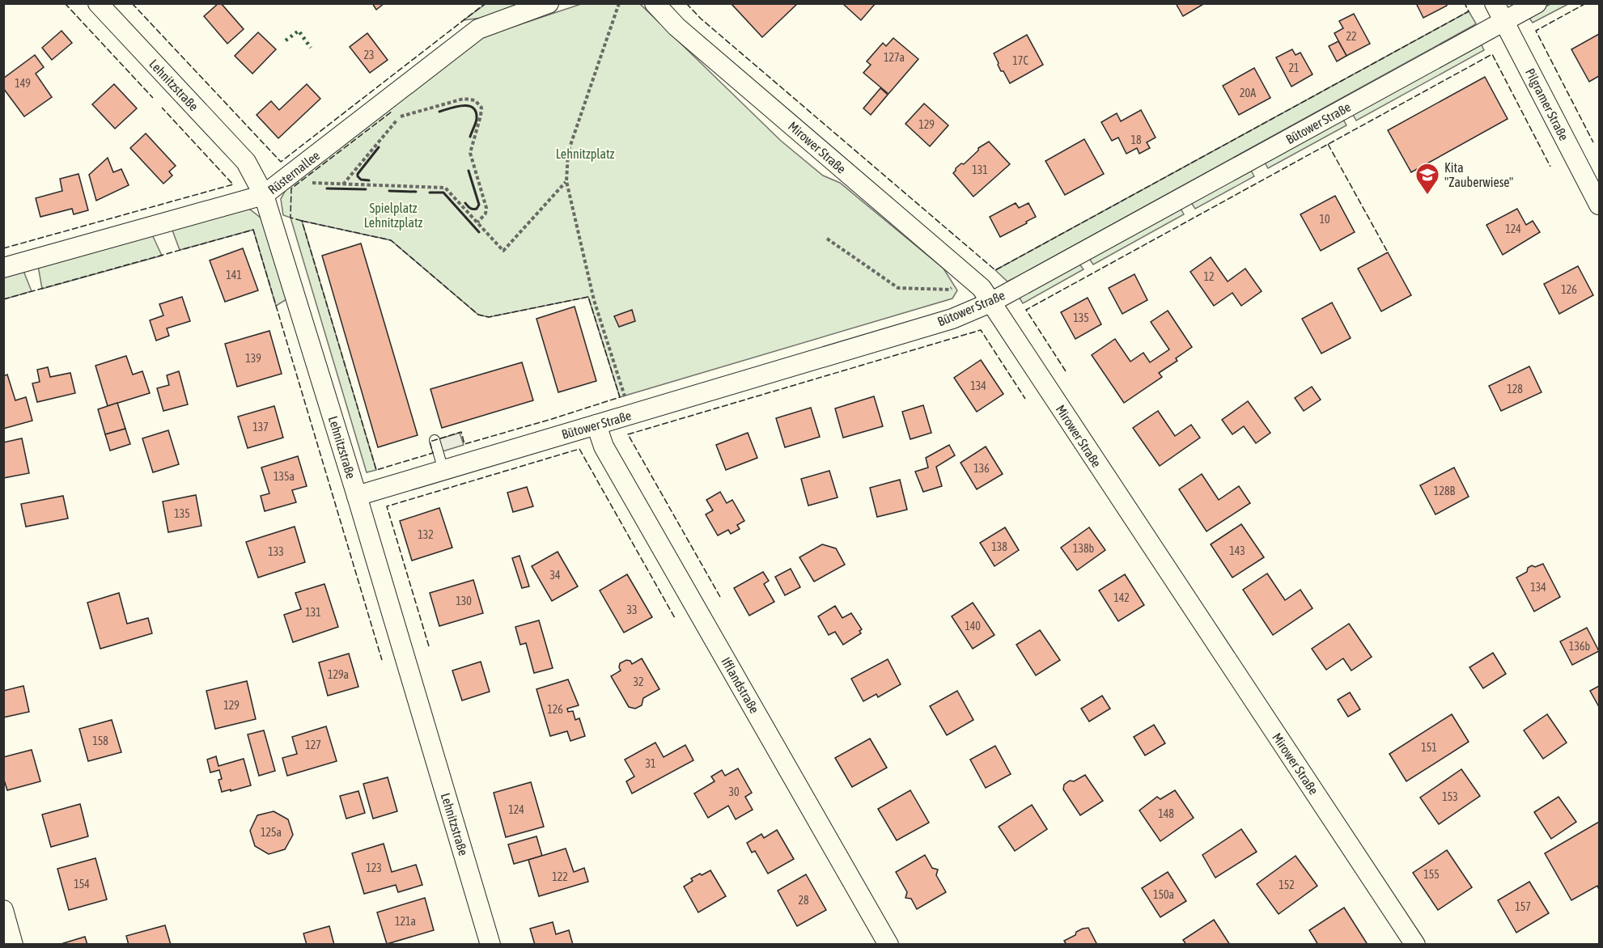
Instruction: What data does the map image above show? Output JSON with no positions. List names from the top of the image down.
{
  "streets": {
    "street": [
      "Lehnitzstraße",
      "Pilgramer Straße",
      "Bütower Straße",
      "Mirower Straße",
      "Rüsternallee",
      "Ifflandstraße"
    ]
  },
  "crossings": [
    ["Lehnitzstraße", "Bütower Straße"],
    ["Lehnitzstraße", "Rüsternallee"],
    ["Pilgramer Straße", "Bütower Straße"],
    ["Bütower Straße", "Mirower Straße"],
    ["Bütower Straße", "Ifflandstraße"]
  ],
  "parks": ["Lehnitzplatz", "Spielplatz Lehnitzplatz"],
  "places": {
    "school or university": ["Kita \"Zauberwiese\""]
  },
  "house_numbers": [
    "22",
    "23",
    "127a",
    "17C",
    "21",
    "149",
    "20A",
    "129",
    "18",
    "131",
    "10",
    "124",
    "141",
    "12",
    "126",
    "135",
    "139",
    "134",
    "128",
    "137",
    "136",
    "135a",
    "128B",
    "135",
    "132",
    "138",
    "138b",
    "143",
    "133",
    "34",
    "134",
    "142",
    "130",
    "33",
    "131",
    "140",
    "136b",
    "129a",
    "32",
    "129",
    "126",
    "158",
    "127",
    "151",
    "31",
    "30",
    "153",
    "124",
    "148",
    "125a",
    "123",
    "155",
    "122",
    "154",
    "152",
    "150a",
    "28",
    "157",
    "121a"
  ]
}
